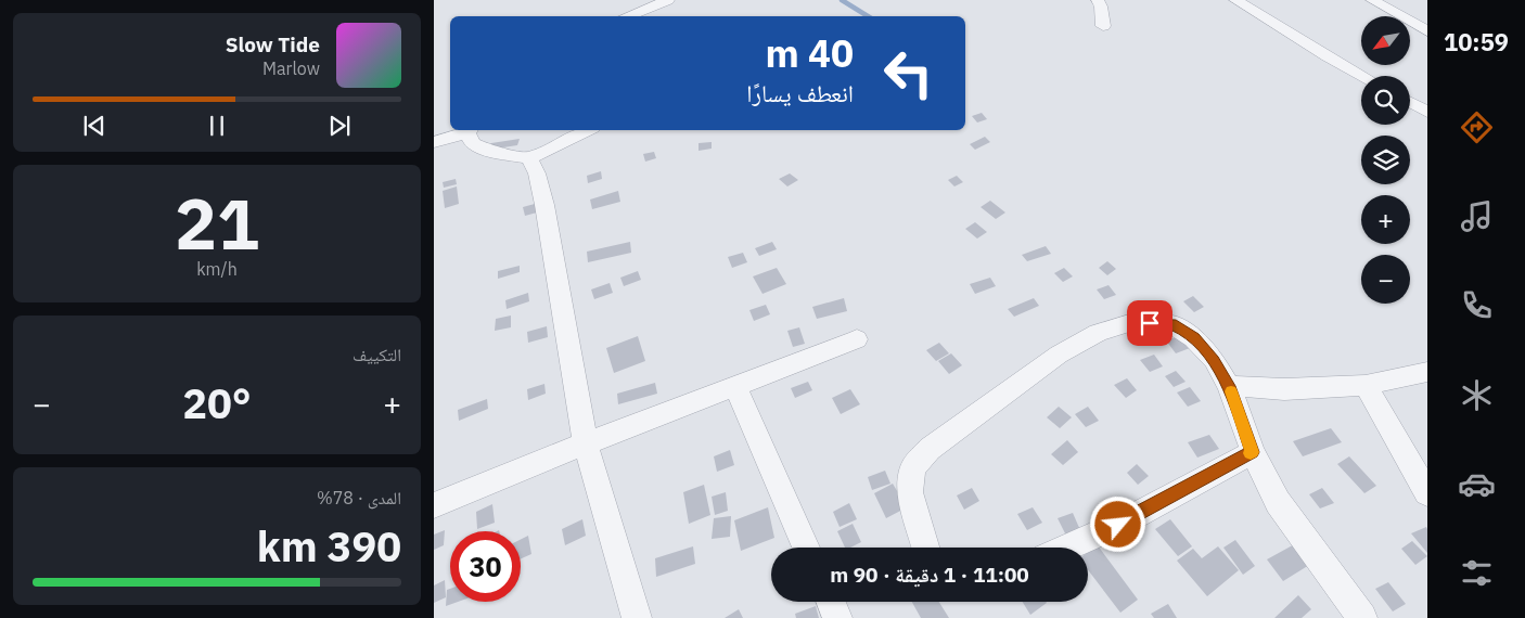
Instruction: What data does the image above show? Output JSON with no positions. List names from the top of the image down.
{
  "north": "bottom left",
  "page": {
    "tabs": "10:59",
    "map_buttons": ["+", "−"],
    "turn": ["40 m", "انعطف يسارًا"],
    "song": ["Slow Tide", "Marlow"],
    "tile": [
      ["21", "km/h"],
      "التكييف",
      ["المدى · 78%", "390 km"]
    ],
    "heat": ["−", "20°", "+"],
    "limit": "30",
    "trip": "11:00 · 1 دقيقة · 90 m"
  }
}
